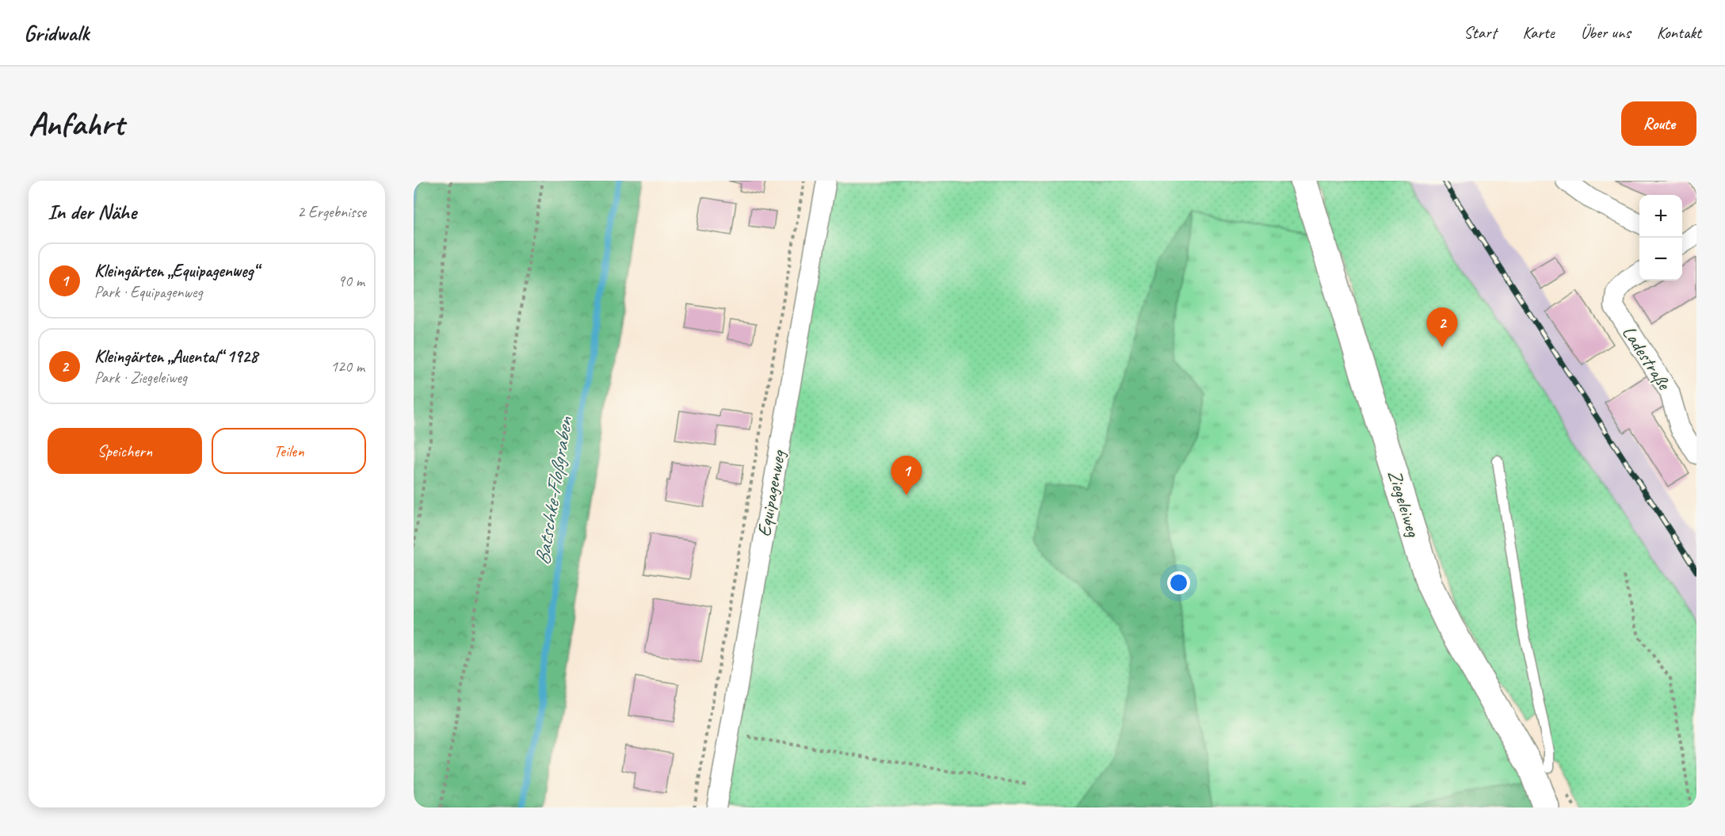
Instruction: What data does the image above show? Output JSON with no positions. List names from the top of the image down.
{
  "streets": {
    "main road": ["Ziegeleiweg"],
    "street": ["Ladestraße", "Equipagenweg"]
  },
  "water": ["Batschke‐Floßgraben"],
  "page": {
    "header": "Gridwalk",
    "nav": [
      "Start",
      "Karte",
      "Über uns",
      "Kontakt"
    ],
    "buttons": [
      "Route",
      ["Speichern", "Teilen"]
    ],
    "title": "Anfahrt",
    "heading": ["In der Nähe", "2 Ergebnisse"],
    "map_buttons": ["+", "−"],
    "list": [
      {
        "mark": "1",
        "name": "Kleingärten „Equipagenweg“",
        "note": "Park · Equipagenweg",
        "value": "90 m"
      },
      {
        "mark": "2",
        "name": "Kleingärten „Auental“ 1928",
        "note": "Park · Ziegeleiweg",
        "value": "120 m"
      }
    ],
    "pins": ["2", "1"]
  }
}
